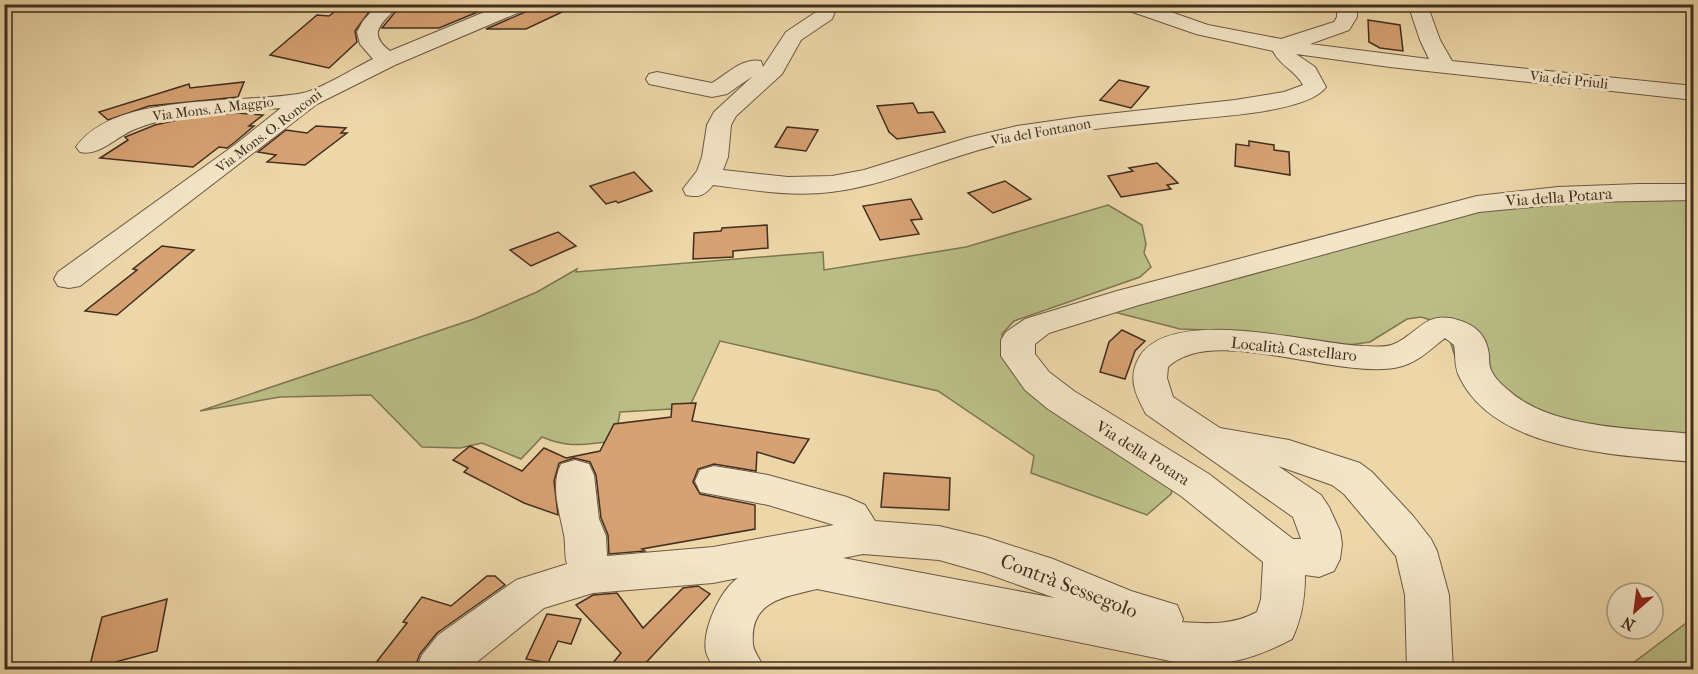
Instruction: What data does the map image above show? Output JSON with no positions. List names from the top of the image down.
{
  "streets": {
    "street": [
      "Via dei Priuli",
      "Via Mons. A. Maggio",
      "Via Mons. O. Ronconi",
      "Via del Fontanon",
      "Via della Potara",
      "Località Castellaro",
      "Contrà Sessegolo"
    ]
  },
  "crossings": [
    ["Via dei Priuli", "Via del Fontanon"],
    ["Via Mons. A. Maggio", "Via Mons. O. Ronconi"],
    ["Via della Potara", "Località Castellaro"]
  ],
  "north": "bottom left"
}
